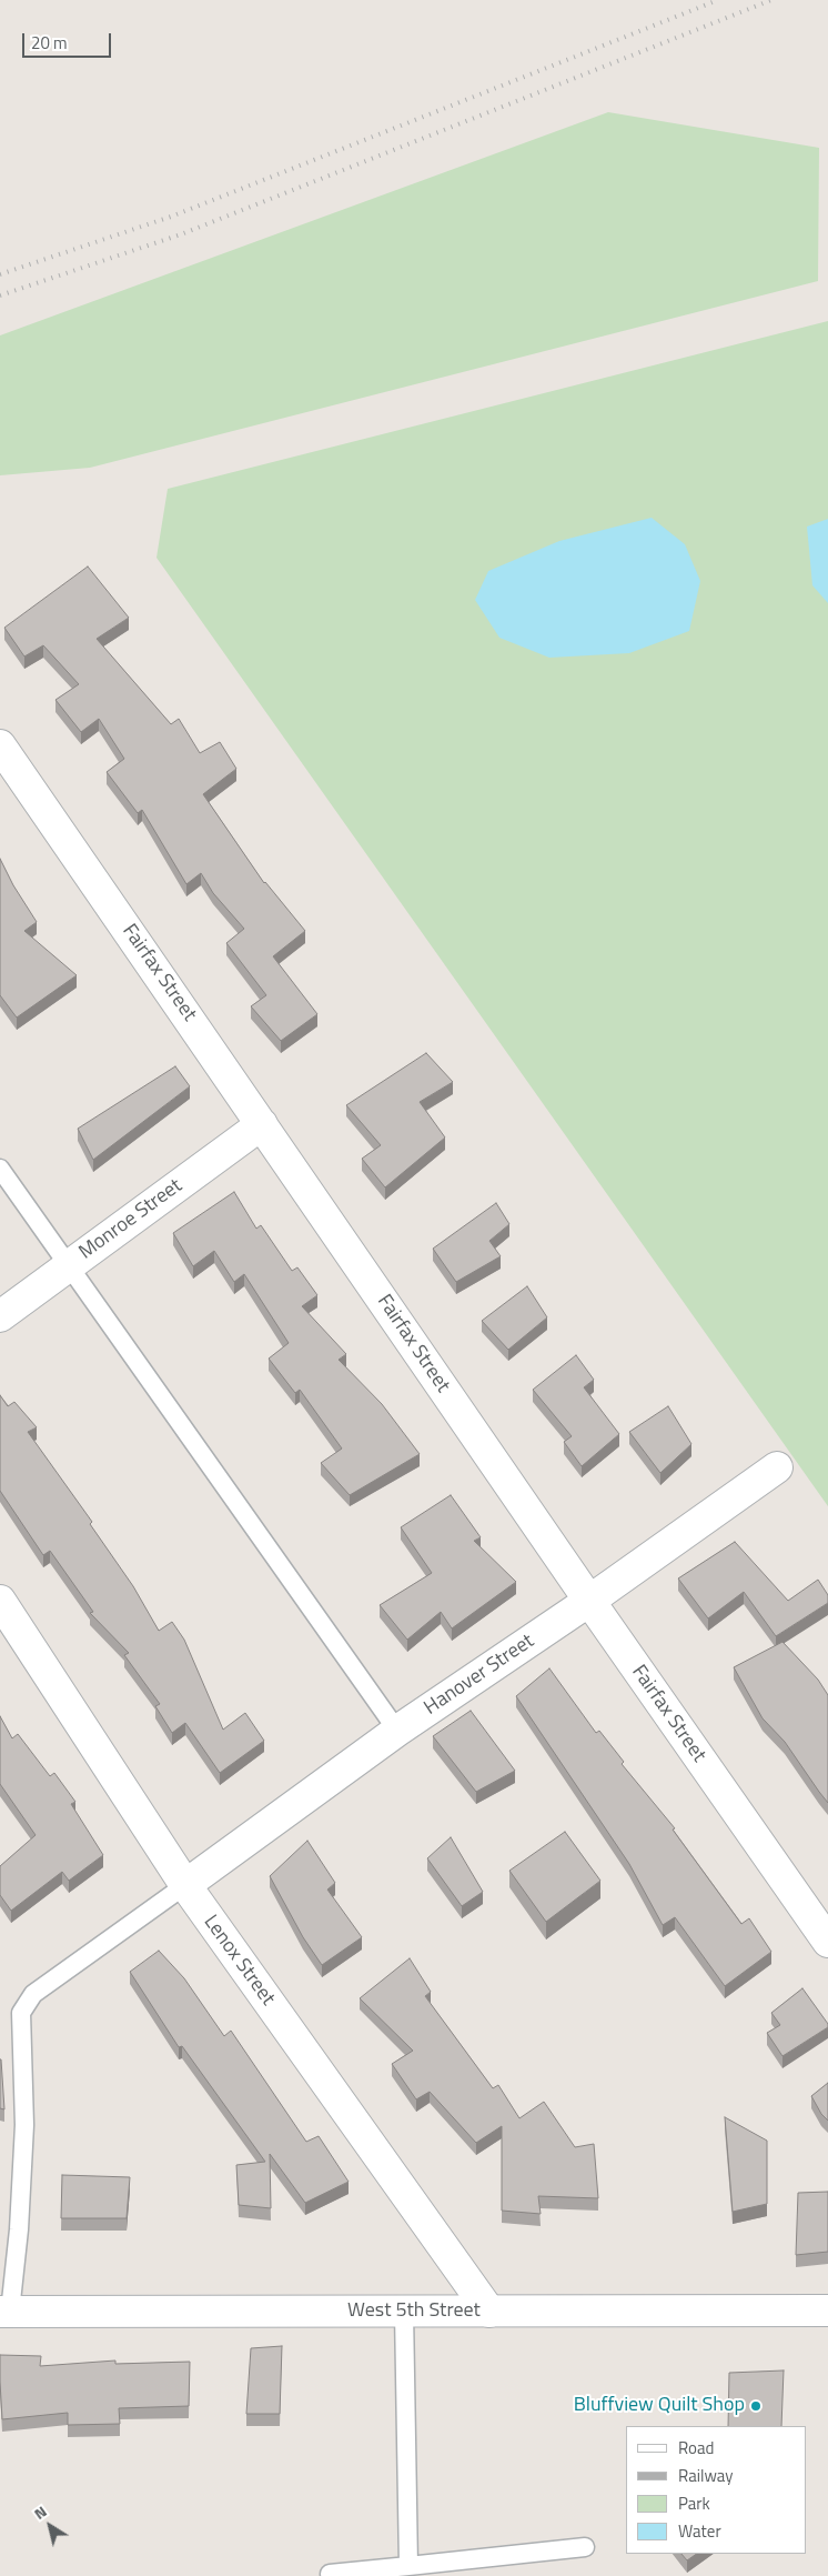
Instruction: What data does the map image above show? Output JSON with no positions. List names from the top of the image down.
{
  "streets": {
    "street": [
      "Fairfax Street",
      "Monroe Street",
      "Hanover Street",
      "Lenox Street",
      "West 5th Street"
    ]
  },
  "crossings": [
    ["Fairfax Street", "Monroe Street"],
    ["Fairfax Street", "Hanover Street"],
    ["Hanover Street", "Lenox Street"],
    ["Lenox Street", "West 5th Street"]
  ],
  "places": ["Bluffview Quilt Shop"],
  "legend": [
    "Road",
    "Railway",
    "Park",
    "Water"
  ],
  "scale_bar": "20 m",
  "north": "top left"
}
